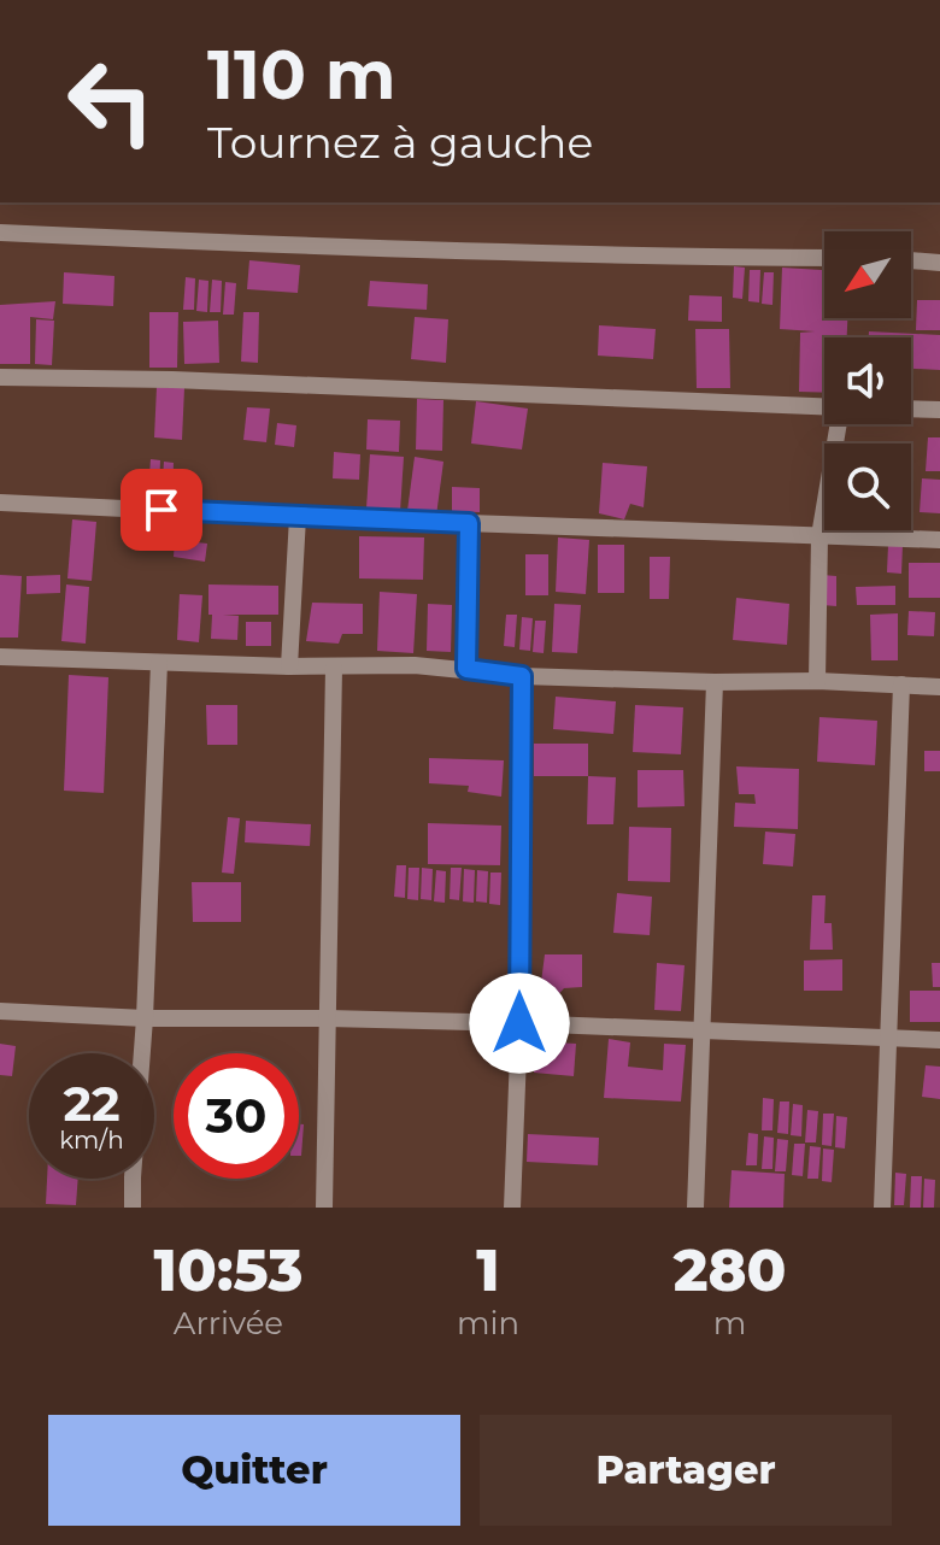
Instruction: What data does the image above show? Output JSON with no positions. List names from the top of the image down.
{
  "north": "bottom left",
  "page": {
    "turn": ["110 m", "Tournez à gauche"],
    "speed": "22 km/h",
    "limit": "30",
    "eta": [
      "10:53",
      "Arrivée",
      "1",
      "min",
      "280",
      "m"
    ],
    "buttons": ["Quitter", "Partager"]
  }
}
